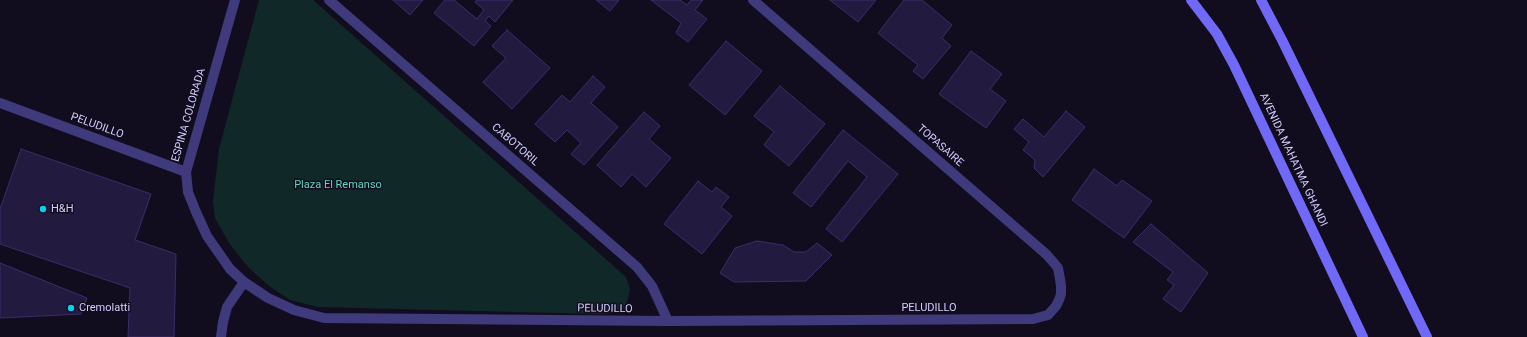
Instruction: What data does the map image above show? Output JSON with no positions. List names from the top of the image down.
{
  "streets": {
    "main road": ["AVENIDA MAHATMA GHANDI"],
    "street": [
      "ESPINA COLORADA",
      "PELUDILLO",
      "CABOTORIL",
      "TOPASAIRE"
    ]
  },
  "crossings": [
    ["ESPINA COLORADA", "PELUDILLO"],
    ["PELUDILLO", "CABOTORIL"],
    ["PELUDILLO", "TOPASAIRE"]
  ],
  "parks": ["Plaza El Remanso"],
  "places": ["H&H", "Cremolatti"]
}
